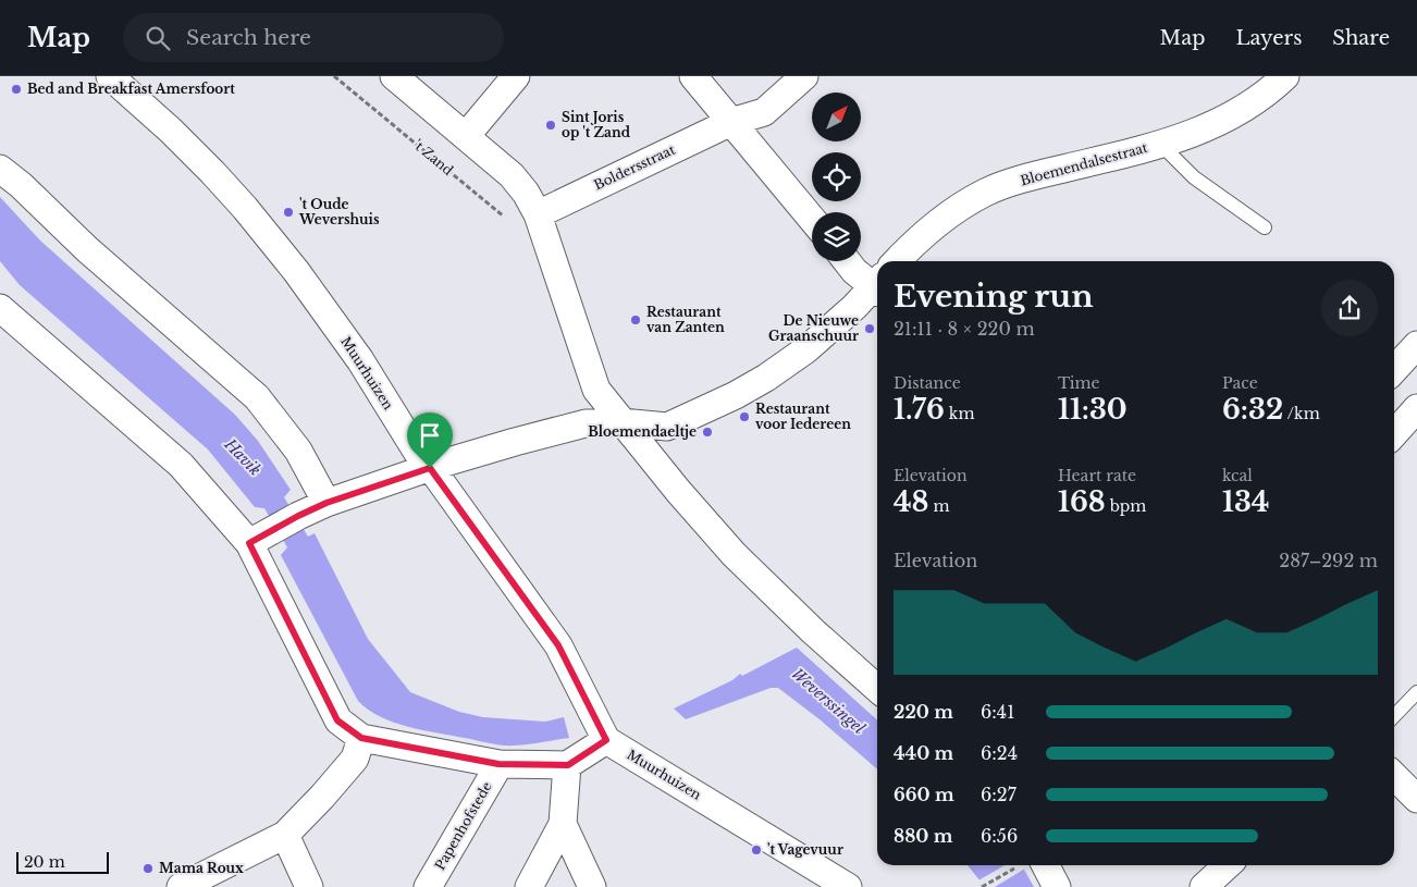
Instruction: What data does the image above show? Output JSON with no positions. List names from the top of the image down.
{
  "streets": {
    "street": [
      "Bloemendalsestraat",
      "Boldersstraat",
      "Muurhuizen",
      "Papenhofstede"
    ],
    "path": ["'t Zand"]
  },
  "crossings": [
    ["'t Zand", "Boldersstraat"]
  ],
  "water": ["Havik", "Weverssingel"],
  "places": [
    "Bed and Breakfast Amersfoort",
    "Sint Joris op 't Zand",
    "'t Oude Wevershuis",
    "Restaurant van Zanten",
    "De Nieuwe Graanschuur",
    "Restaurant voor Iedereen",
    "Bloemendaeltje",
    "'t Vagevuur",
    "Mama Roux"
  ],
  "scale_bar": "20 m",
  "north": "top right",
  "page": {
    "header": "Map",
    "search": "Search here",
    "nav": ["Map", "Layers", "Share"],
    "heading": ["Evening run", "21:11 · 8 × 220 m"],
    "stats": [
      ["Distance", "1.76 km"],
      ["Time", "11:30"],
      ["Pace", "6:32 /km"],
      ["Elevation", "48 m"],
      ["Heart rate", "168 bpm"],
      ["kcal", "134"]
    ],
    "chart": ["Elevation", "287–292 m"],
    "list": [
      {
        "name": "220 m",
        "note": "6:41"
      },
      {
        "name": "440 m",
        "note": "6:24"
      },
      {
        "name": "660 m",
        "note": "6:27"
      },
      {
        "name": "880 m",
        "note": "6:56"
      }
    ],
    "scale": "20 m"
  }
}
